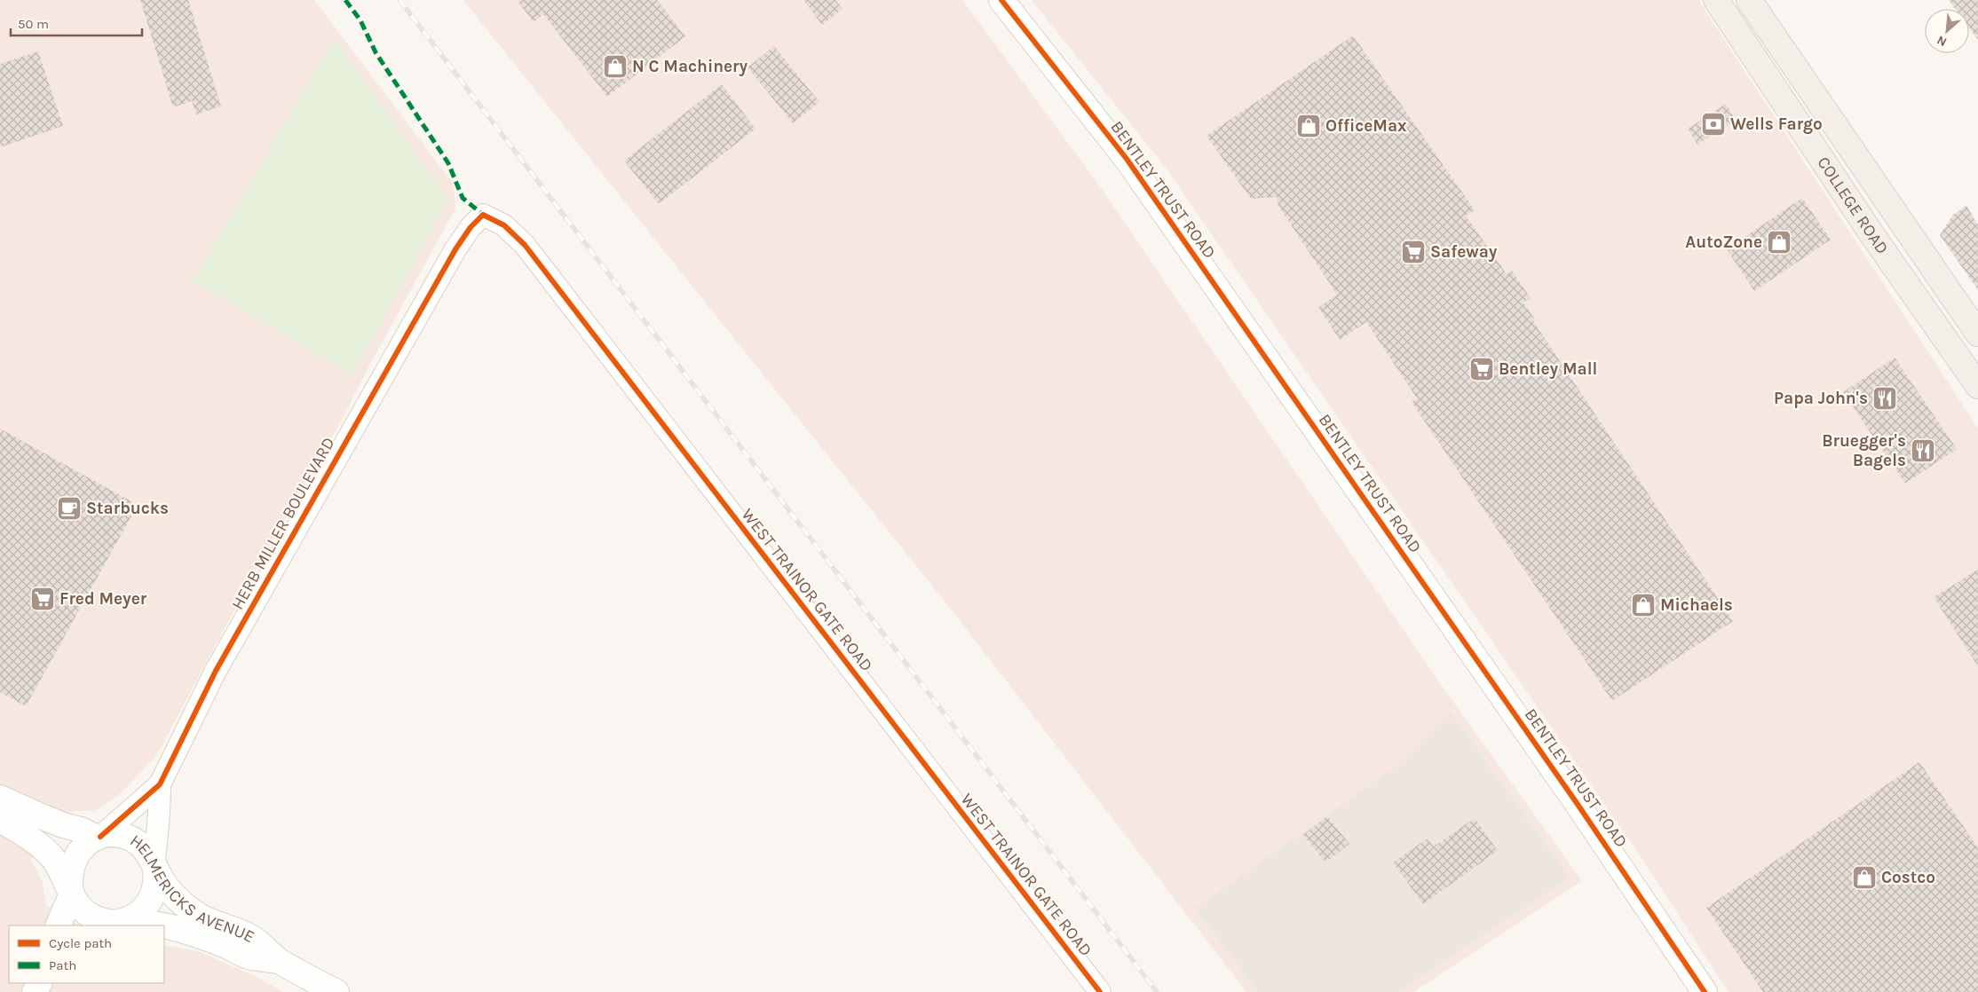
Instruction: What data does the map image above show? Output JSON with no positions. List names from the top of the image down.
{
  "streets": {
    "main road": ["COLLEGE ROAD"],
    "street": [
      "BENTLEY TRUST ROAD",
      "HERB MILLER BOULEVARD",
      "WEST TRAINOR GATE ROAD",
      "HELMERICKS AVENUE"
    ]
  },
  "crossings": [
    ["HERB MILLER BOULEVARD", "WEST TRAINOR GATE ROAD"],
    ["HERB MILLER BOULEVARD", "HELMERICKS AVENUE"]
  ],
  "places": {
    "shop": [
      "N C Machinery",
      "OfficeMax",
      "AutoZone",
      "Michaels",
      "Costco"
    ],
    "bank": ["Wells Fargo"],
    "supermarket": ["Safeway", "Bentley Mall", "Fred Meyer"],
    "restaurant": ["Papa John's", "Bruegger's Bagels"],
    "cafe": ["Starbucks"]
  },
  "legend": ["Cycle path", "Path"],
  "scale_bar": "50 m",
  "north": "bottom left"
}
